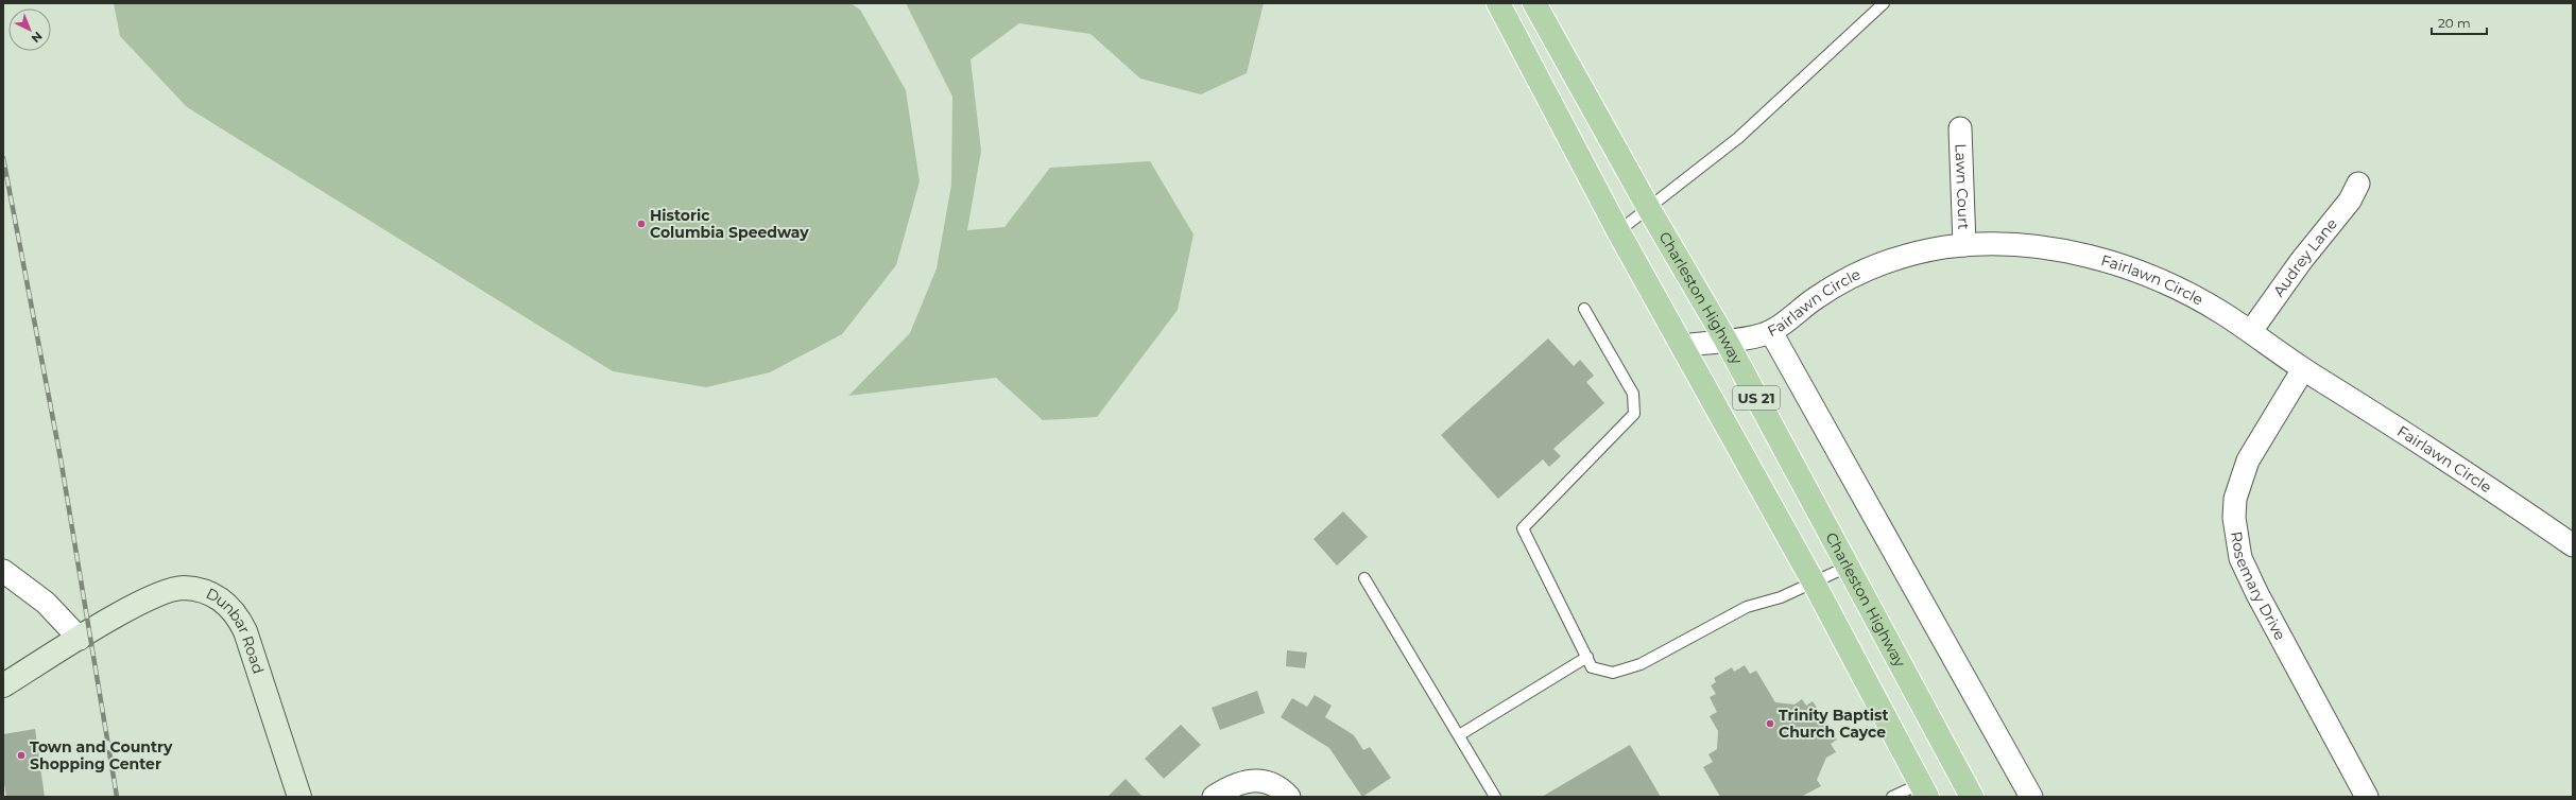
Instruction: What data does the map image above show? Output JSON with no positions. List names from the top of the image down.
{
  "streets": {
    "main road": ["Charleston Highway", "US 21"],
    "street": [
      "Lawn Court",
      "Audrey Lane",
      "Fairlawn Circle",
      "Rosemary Drive",
      "Dunbar Road"
    ]
  },
  "crossings": [
    ["Lawn Court", "Fairlawn Circle"],
    ["Audrey Lane", "Fairlawn Circle"],
    ["Fairlawn Circle", "Charleston Highway"],
    ["Fairlawn Circle", "US 21"],
    ["Fairlawn Circle", "Rosemary Drive"]
  ],
  "places": ["Historic Columbia Speedway", "Trinity Baptist Church Cayce", "Town and Country Shopping Center"],
  "scale_bar": "20 m",
  "north": "bottom right"
}
